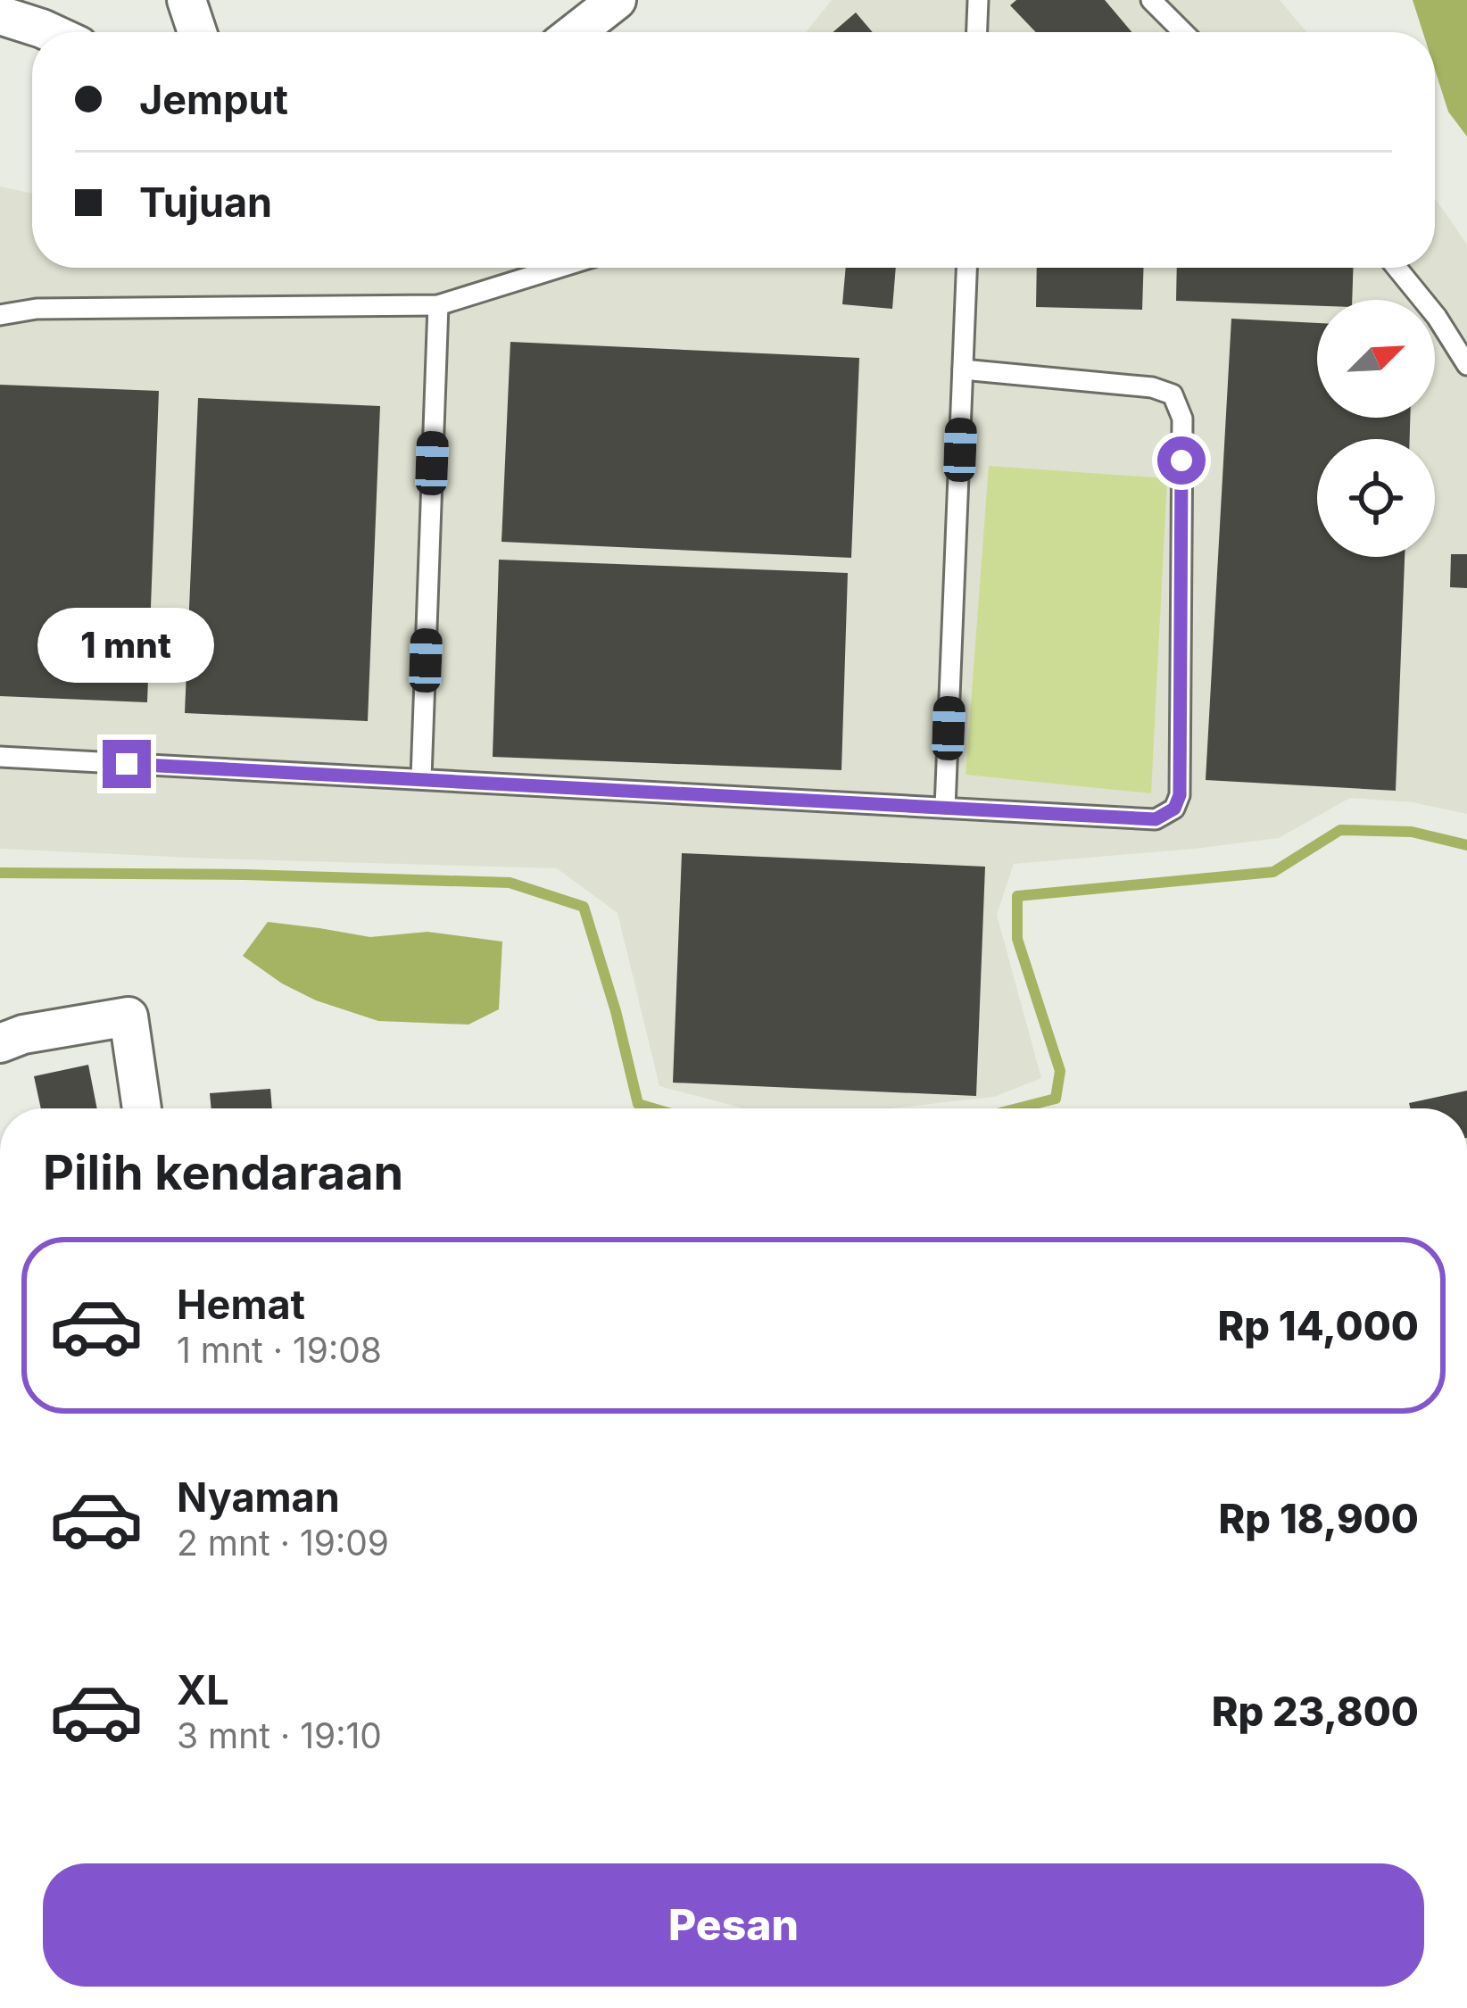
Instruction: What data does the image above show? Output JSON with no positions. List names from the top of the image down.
{
  "north": "top right",
  "page": {
    "banner": ["Jemput", "Tujuan"],
    "bubble": "1 mnt",
    "heading": "Pilih kendaraan",
    "list": [
      {
        "name": "Hemat",
        "note": "1 mnt · 19:08",
        "value": "Rp 14,000"
      },
      {
        "name": "Nyaman",
        "note": "2 mnt · 19:09",
        "value": "Rp 18,900"
      },
      {
        "name": "XL",
        "note": "3 mnt · 19:10",
        "value": "Rp 23,800"
      }
    ],
    "buttons": "Pesan"
  }
}
